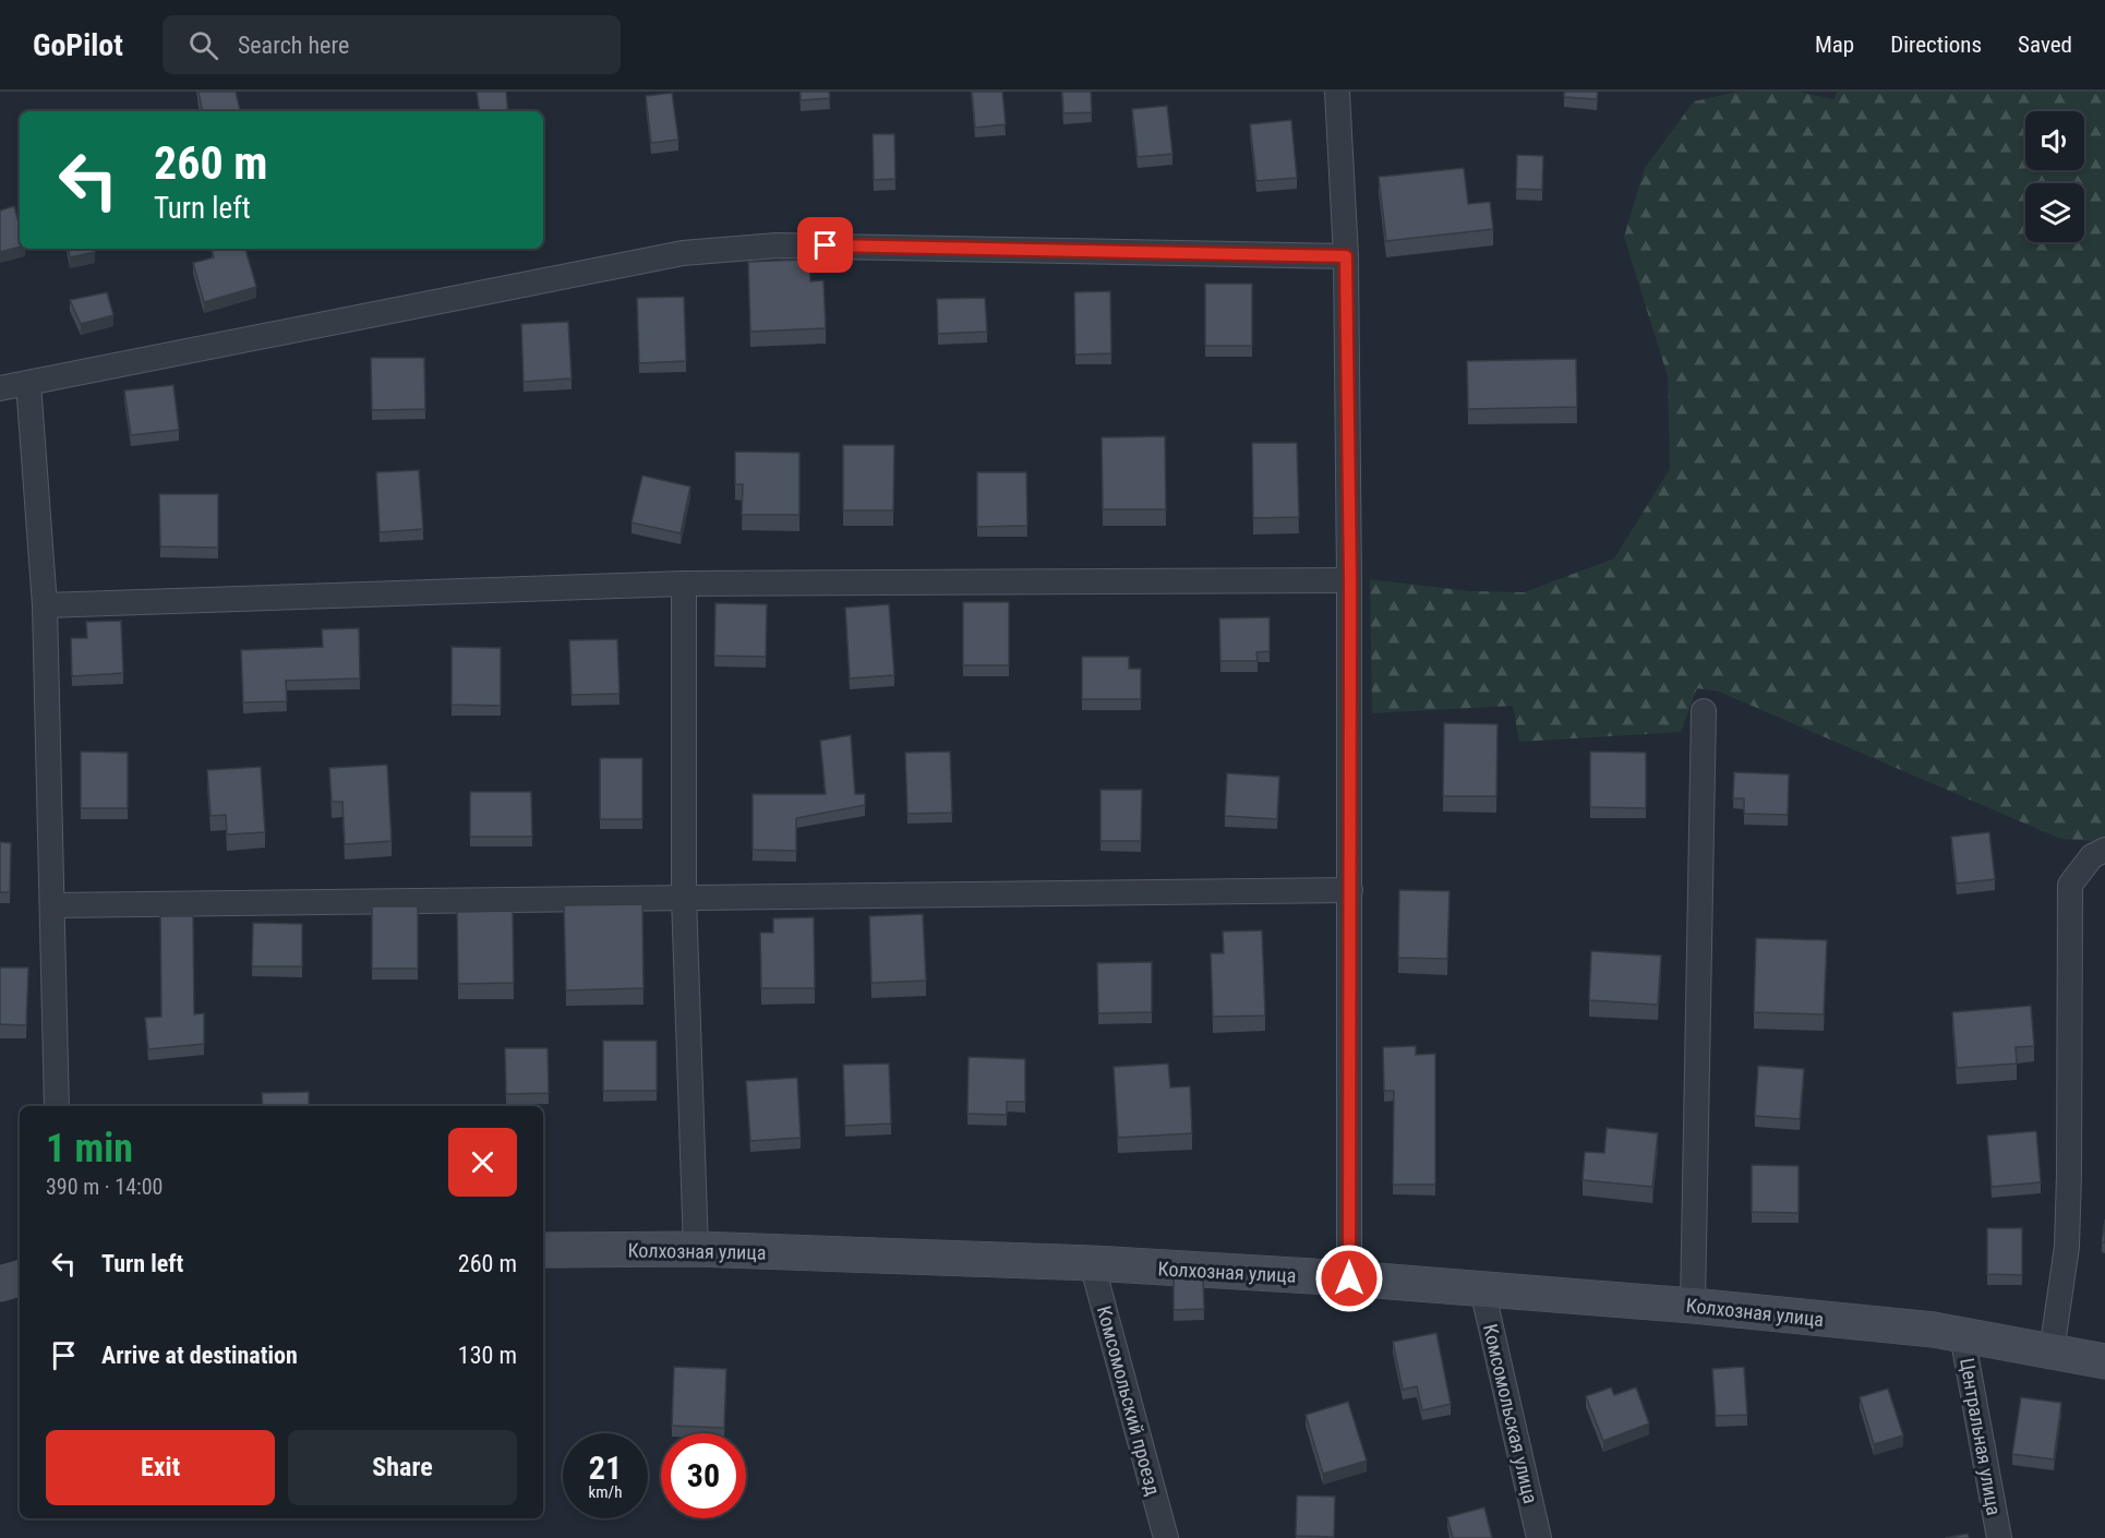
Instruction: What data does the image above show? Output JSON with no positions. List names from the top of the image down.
{
  "streets": {
    "main road": ["Колхозная улица"],
    "street": ["Комсомольский проезд", "Комсомольская улица", "Центральная улица"]
  },
  "crossings": [
    ["Колхозная улица", "Комсомольский проезд"],
    ["Колхозная улица", "Комсомольская улица"],
    ["Колхозная улица", "Центральная улица"]
  ],
  "page": {
    "header": "GoPilot",
    "search": "Search here",
    "nav": ["Map", "Directions", "Saved"],
    "turn": ["260 m", "Turn left"],
    "heading": ["1 min", "390 m · 14:00"],
    "list": [
      {
        "name": "Turn left",
        "value": "260 m"
      },
      {
        "name": "Arrive at destination",
        "value": "130 m"
      }
    ],
    "buttons": ["Exit", "Share"],
    "speed": "21 km/h",
    "limit": "30"
  }
}
